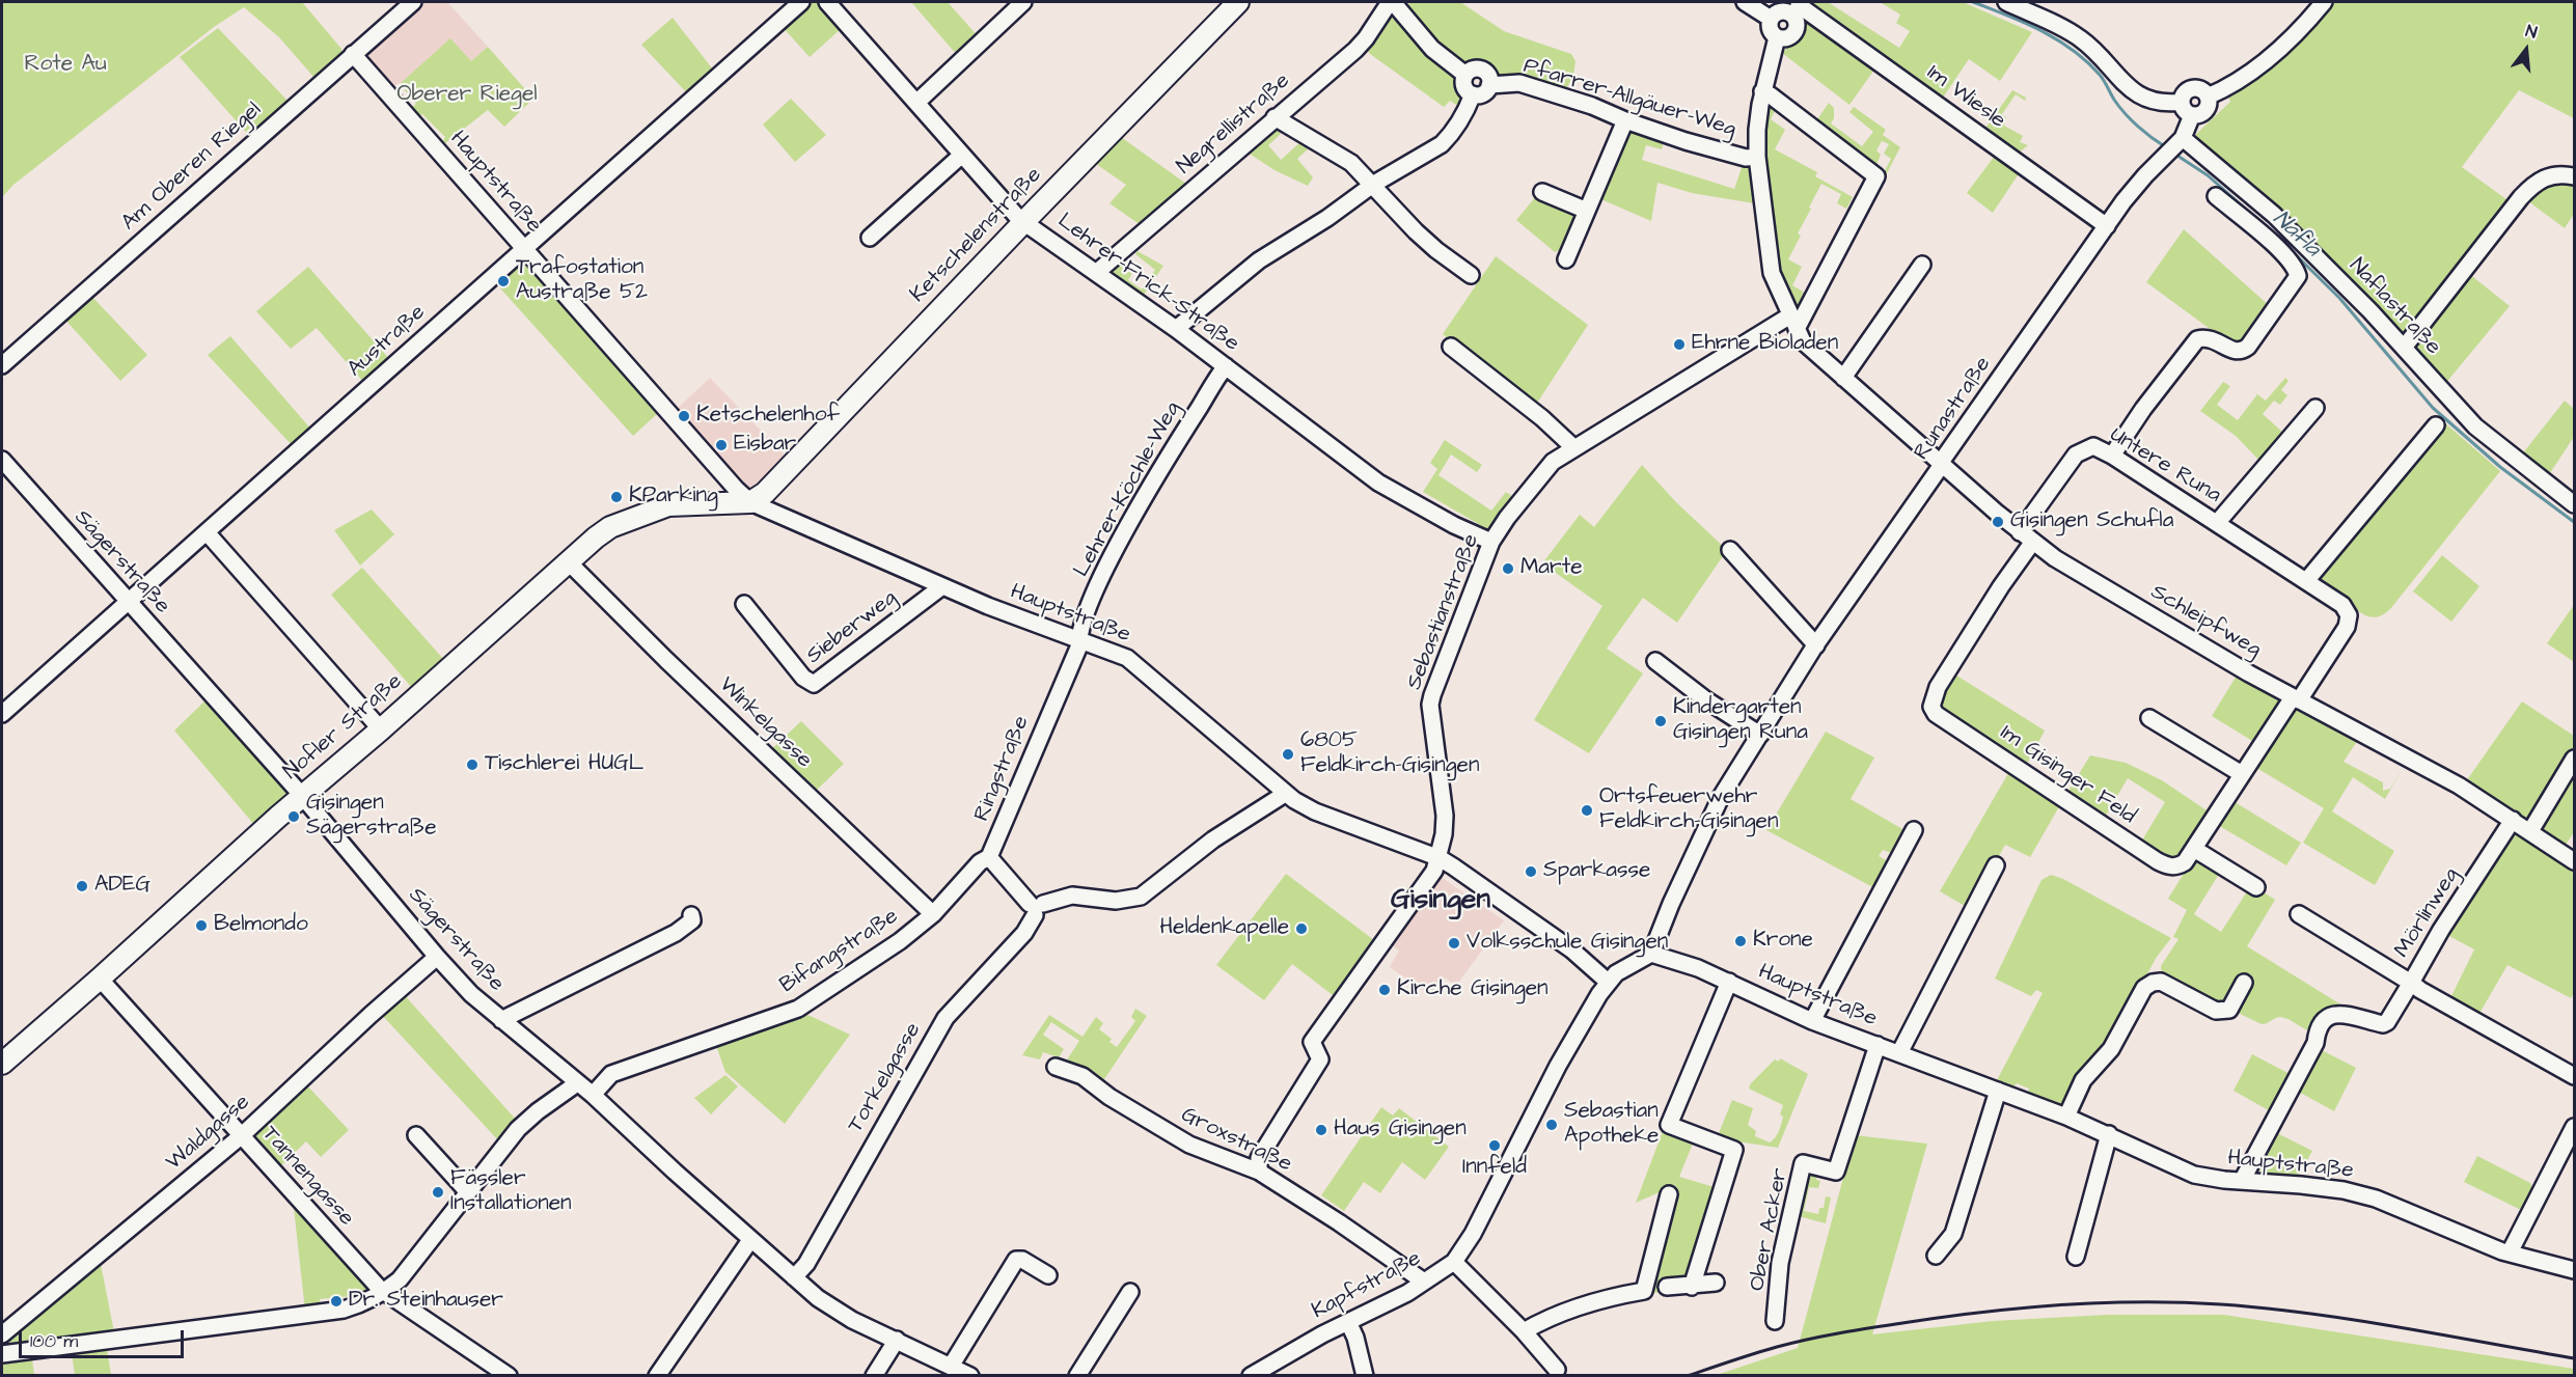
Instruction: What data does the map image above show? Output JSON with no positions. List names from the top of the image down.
{
  "streets": {
    "main road": ["Ketschelenstraße", "Nofler Straße"],
    "street": [
      "Im Wiesle",
      "Pfarrer-Allgäuer-Weg",
      "Negrellistraße",
      "Am Oberen Riegel",
      "Hauptstraße",
      "Lehrer-Frick-Straße",
      "Naflastraße",
      "Austraße",
      "Runastraße",
      "Untere Runa",
      "Lehrer-Köchle-Weg",
      "Sägerstraße",
      "Sebastianstraße",
      "Schleipfweg",
      "Sieberweg",
      "Winkelgasse",
      "Ringstraße",
      "Im Gisinger Feld",
      "Mörlinweg",
      "Bifangstraße",
      "Torkelgasse",
      "Waldgasse",
      "Groxstraße",
      "Tannengasse",
      "Ober Acker",
      "Kapfstraße"
    ]
  },
  "crossings": [
    ["Im Wiesle", "Runastraße"],
    ["Pfarrer-Allgäuer-Weg", "Negrellistraße"],
    ["Negrellistraße", "Lehrer-Frick-Straße"],
    ["Am Oberen Riegel", "Hauptstraße"],
    ["Hauptstraße", "Ketschelenstraße"],
    ["Hauptstraße", "Austraße"],
    ["Hauptstraße", "Runastraße"],
    ["Hauptstraße", "Lehrer-Köchle-Weg"],
    ["Hauptstraße", "Sebastianstraße"],
    ["Hauptstraße", "Sieberweg"],
    ["Hauptstraße", "Nofler Straße"],
    ["Hauptstraße", "Ringstraße"],
    ["Hauptstraße", "Ober Acker"],
    ["Hauptstraße", "Kapfstraße"],
    ["Ketschelenstraße", "Lehrer-Frick-Straße"],
    ["Ketschelenstraße", "Nofler Straße"],
    ["Lehrer-Frick-Straße", "Lehrer-Köchle-Weg"],
    ["Lehrer-Frick-Straße", "Sebastianstraße"],
    ["Naflastraße", "Runastraße"],
    ["Austraße", "Sägerstraße"],
    ["Runastraße", "Schleipfweg"],
    ["Untere Runa", "Schleipfweg"],
    ["Untere Runa", "Im Gisinger Feld"],
    ["Lehrer-Köchle-Weg", "Ringstraße"],
    ["Sägerstraße", "Nofler Straße"],
    ["Sägerstraße", "Bifangstraße"],
    ["Sägerstraße", "Torkelgasse"],
    ["Sägerstraße", "Waldgasse"],
    ["Sebastianstraße", "Schleipfweg"],
    ["Sebastianstraße", "Groxstraße"],
    ["Schleipfweg", "Im Gisinger Feld"],
    ["Schleipfweg", "Mörlinweg"],
    ["Winkelgasse", "Nofler Straße"],
    ["Winkelgasse", "Bifangstraße"],
    ["Nofler Straße", "Tannengasse"],
    ["Ringstraße", "Bifangstraße"],
    ["Ringstraße", "Torkelgasse"],
    ["Waldgasse", "Tannengasse"],
    ["Groxstraße", "Kapfstraße"]
  ],
  "districts": ["Gisingen"],
  "water": ["Nafla"],
  "parks": ["Rote Au", "Oberer Riegel"],
  "places": [
    "Trafostation Austraße 52",
    "Ehrne Bioladen",
    "Ketschelenhof",
    "Eisbar",
    "KParking",
    "Gisingen Schufla",
    "Marte",
    "Kindergarten Gisingen Runa",
    "6805 Feldkirch-Gisingen",
    "Tischlerei HUGL",
    "Ortsfeuerwehr Feldkirch-Gisingen",
    "Gisingen Sägerstraße",
    "Sparkasse",
    "ADEG",
    "Belmondo",
    "Heldenkapelle",
    "Krone",
    "Volksschule Gisingen",
    "Kirche Gisingen",
    "Sebastian Apotheke",
    "Haus Gisingen",
    "Innfeld",
    "Fässler Installationen",
    "Dr. Steinhauser"
  ],
  "scale_bar": "100 m",
  "north": "top"
}
